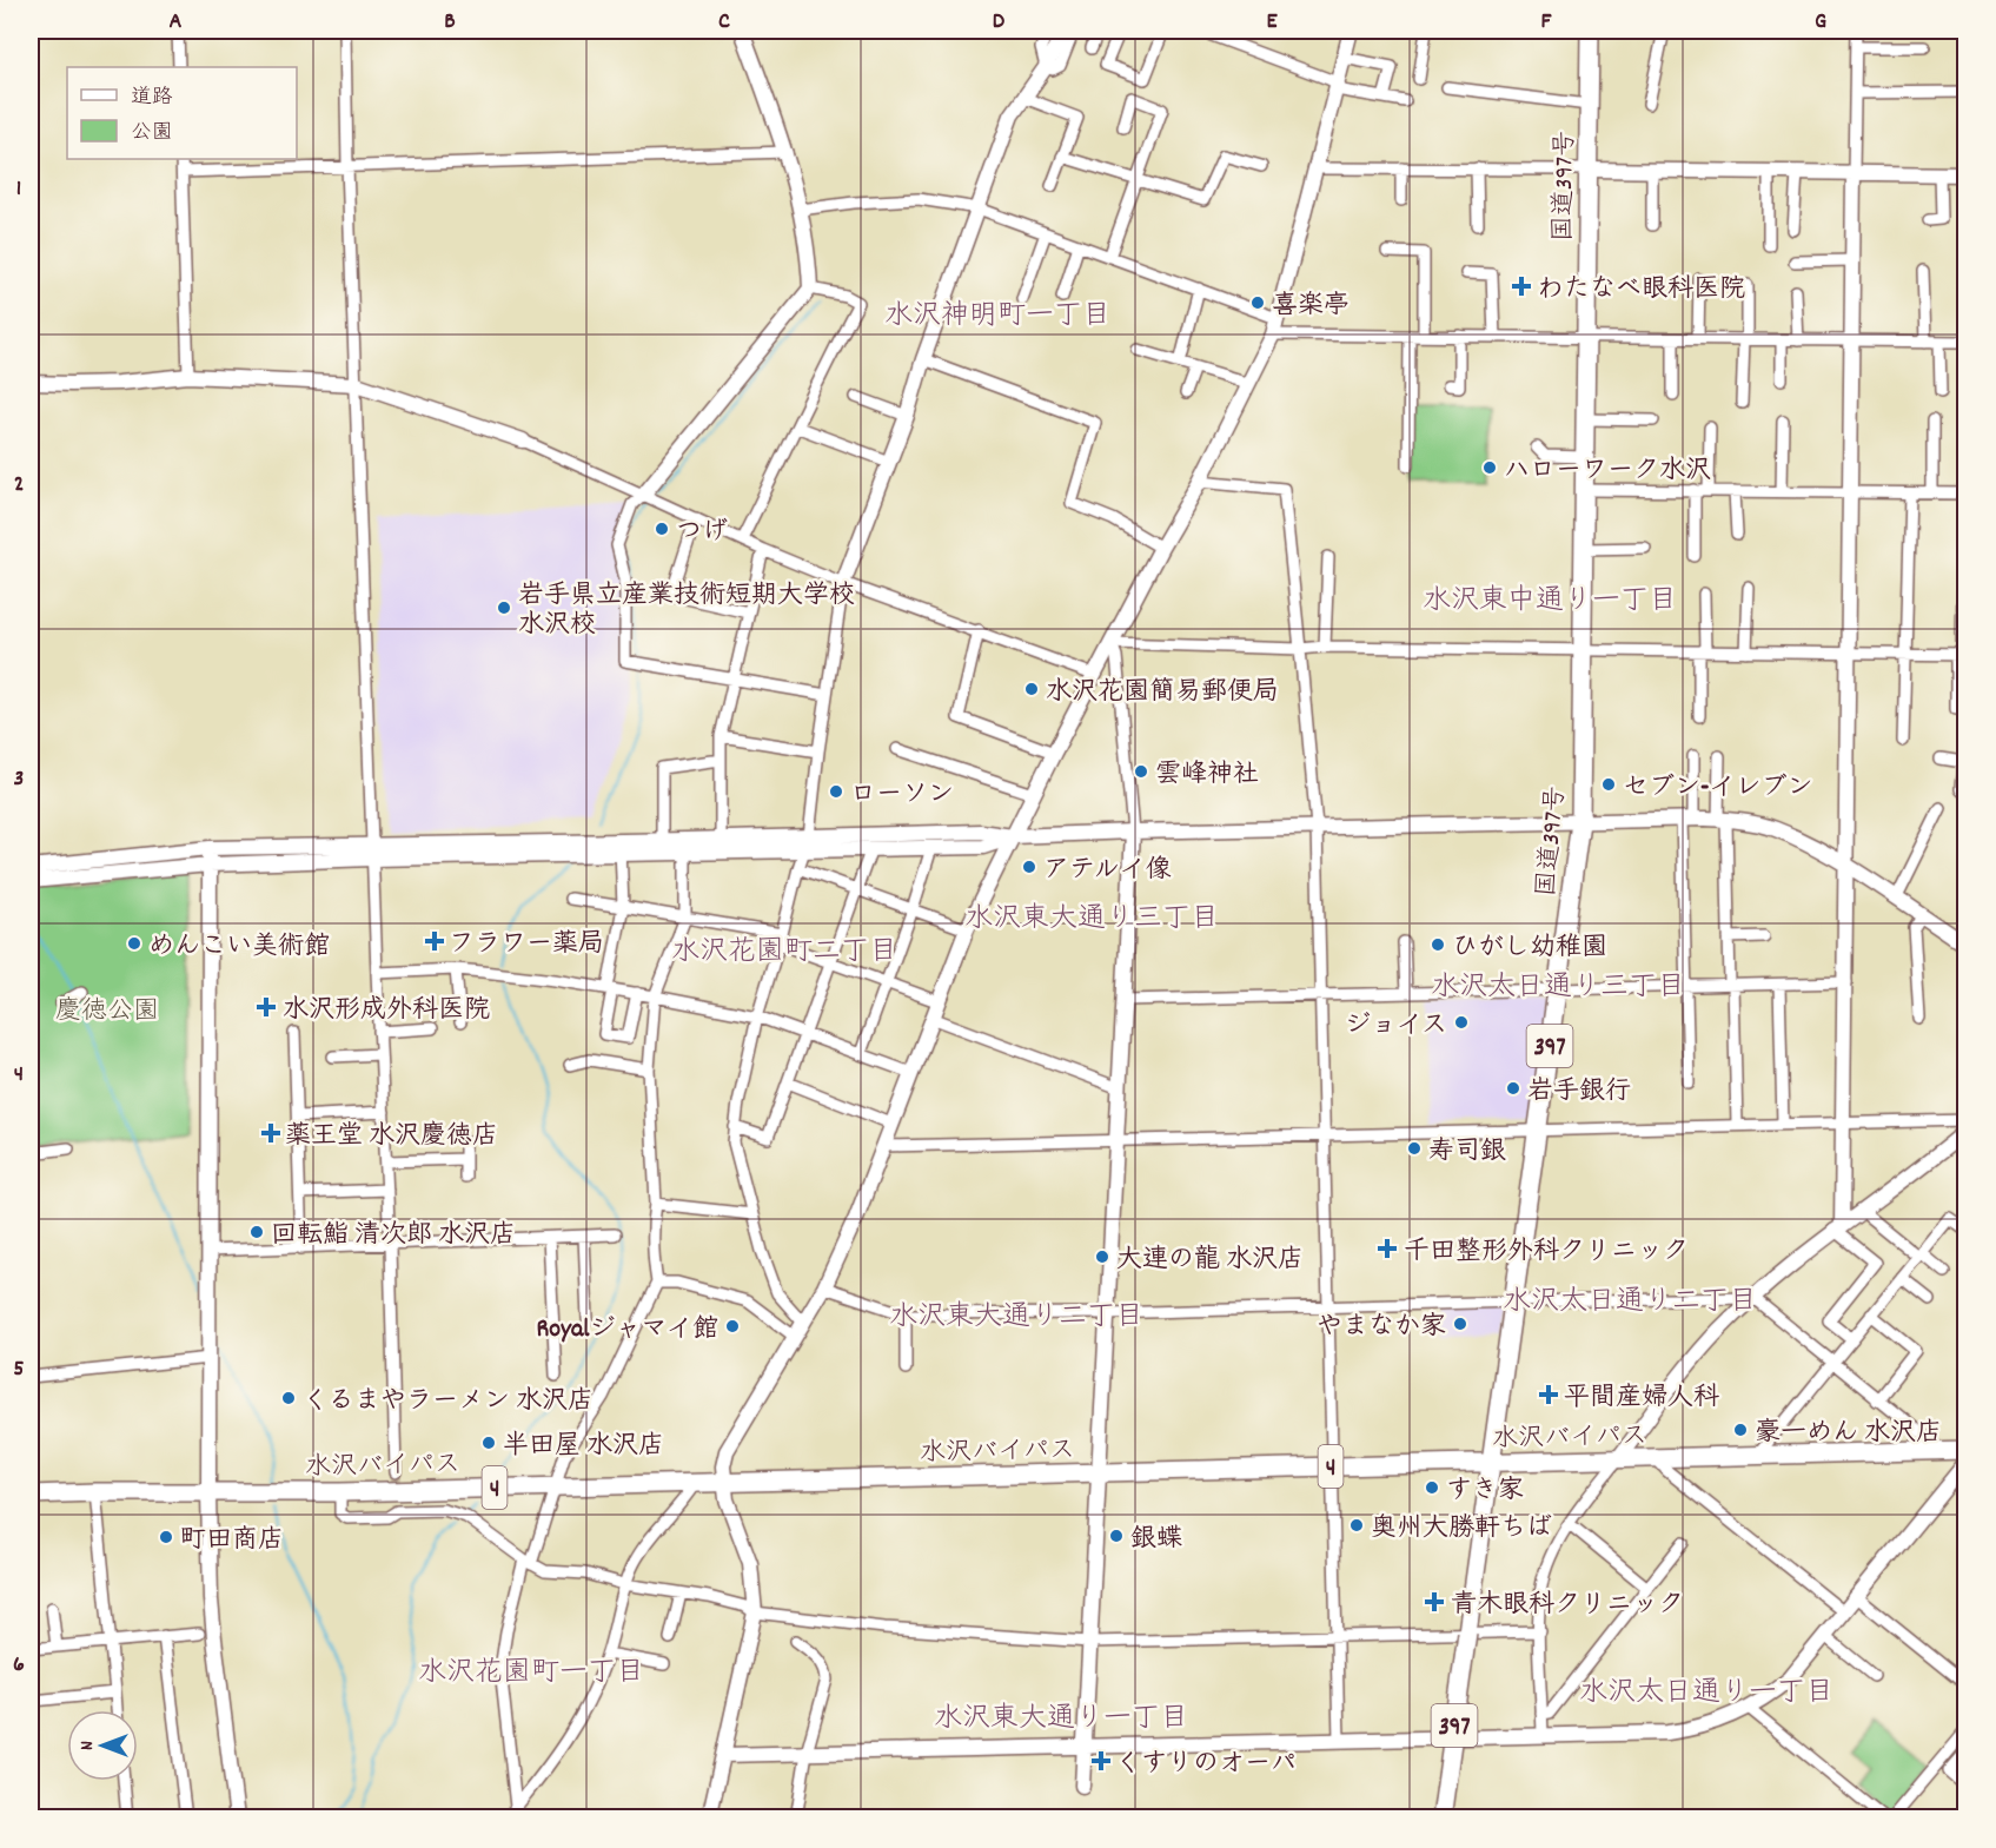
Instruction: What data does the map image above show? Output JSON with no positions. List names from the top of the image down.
{
  "streets": {
    "highway": [
      "国道397号",
      "397",
      "水沢バイパス",
      "4"
    ]
  },
  "crossings": [
    ["国道397号", "水沢バイパス"]
  ],
  "districts": [
    "水沢神明町一丁目",
    "水沢東中通り一丁目",
    "水沢東大通り三丁目",
    "水沢花園町二丁目",
    "水沢太日通り三丁目",
    "水沢太日通り二丁目",
    "水沢東大通り二丁目",
    "水沢花園町一丁目",
    "水沢太日通り一丁目",
    "水沢東大通り一丁目"
  ],
  "parks": ["慶徳公園"],
  "places": {
    "health": [
      "わたなべ眼科医院",
      "フラワー薬局",
      "水沢形成外科医院",
      "薬王堂 水沢慶徳店",
      "千田整形外科クリニック",
      "平間産婦人科",
      "青木眼科クリニック",
      "くすりのオーパ"
    ],
    "other": [
      "喜楽亭",
      "ハローワーク水沢",
      "つげ",
      "岩手県立産業技術短期大学校 水沢校",
      "水沢花園簡易郵便局",
      "雲峰神社",
      "セブン-イレブン",
      "ローソン",
      "アテルイ像",
      "めんこい美術館",
      "ひがし幼稚園",
      "ジョイス",
      "岩手銀行",
      "寿司銀",
      "回転鮨 清次郎 水沢店",
      "大連の龍 水沢店",
      "やまなか家",
      "Royalジャマイ館",
      "くるまやラーメン 水沢店",
      "豪一めん 水沢店",
      "半田屋 水沢店",
      "すき家",
      "奥州大勝軒ちば",
      "銀蝶",
      "町田商店"
    ]
  },
  "legend": ["道路", "公園"],
  "north": "left",
  "grid": {
    "columns": [
      "A",
      "B",
      "C",
      "D",
      "E",
      "F",
      "G"
    ],
    "rows": [
      "1",
      "2",
      "3",
      "4",
      "5",
      "6"
    ]
  }
}
